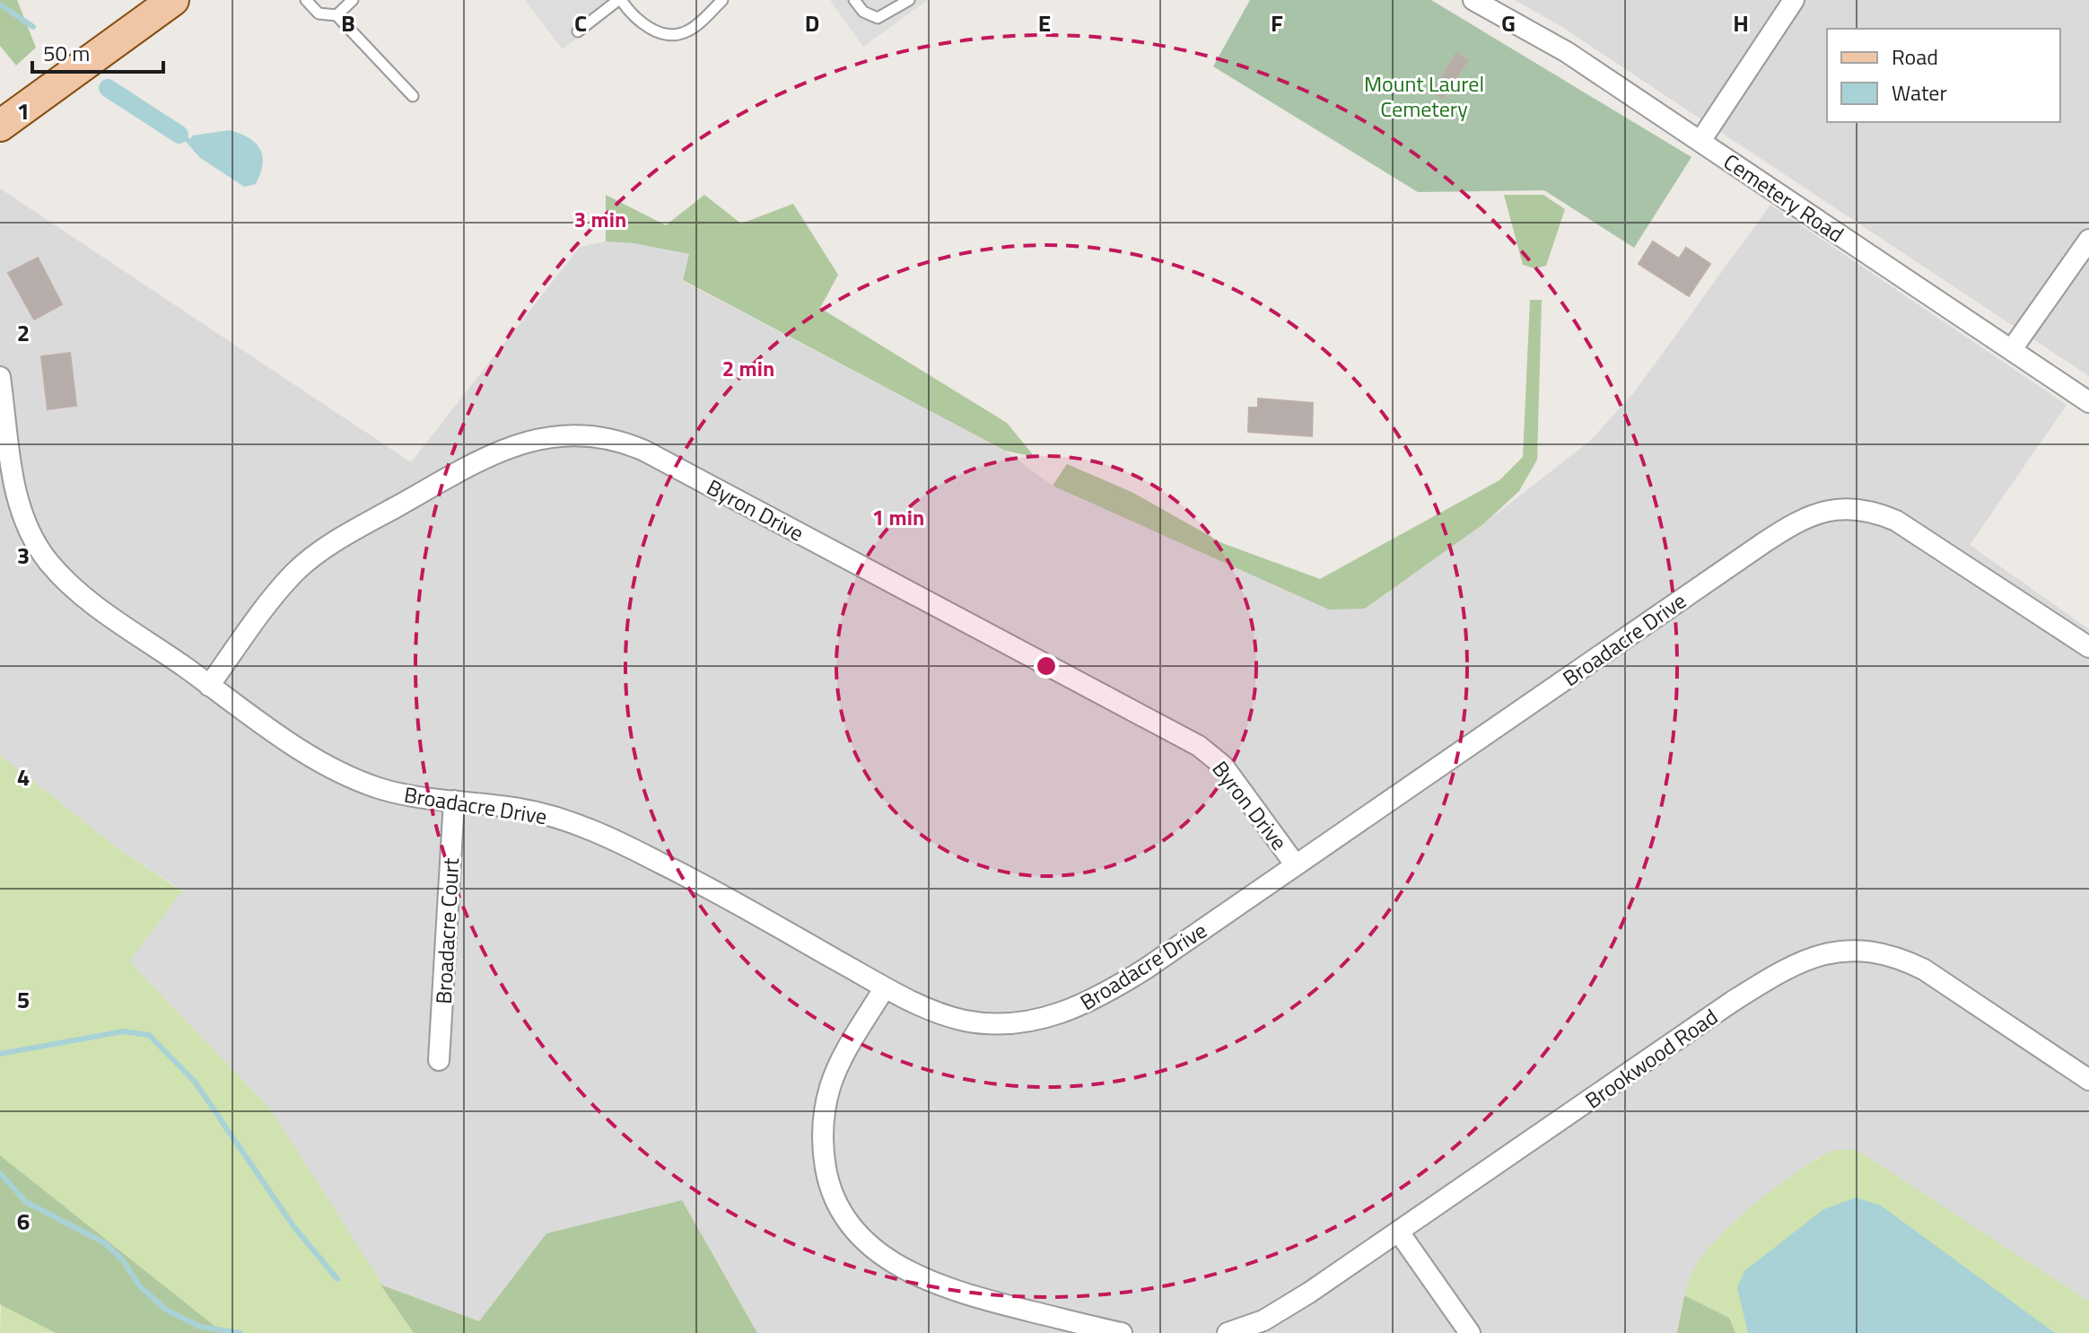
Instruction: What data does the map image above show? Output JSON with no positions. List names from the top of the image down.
{
  "streets": {
    "street": [
      "Cemetery Road",
      "Byron Drive",
      "Broadacre Drive",
      "Broadacre Court",
      "Brookwood Road"
    ]
  },
  "crossings": [
    ["Byron Drive", "Broadacre Drive"],
    ["Broadacre Drive", "Broadacre Court"]
  ],
  "parks": ["Mount Laurel Cemetery"],
  "legend": ["Road", "Water"],
  "scale_bar": "50 m",
  "grid": {
    "columns": [
      "B",
      "C",
      "D",
      "E",
      "F",
      "G",
      "H"
    ],
    "rows": [
      "1",
      "2",
      "3",
      "4",
      "5",
      "6"
    ]
  },
  "rings": ["3 min", "2 min", "1 min"]
}
